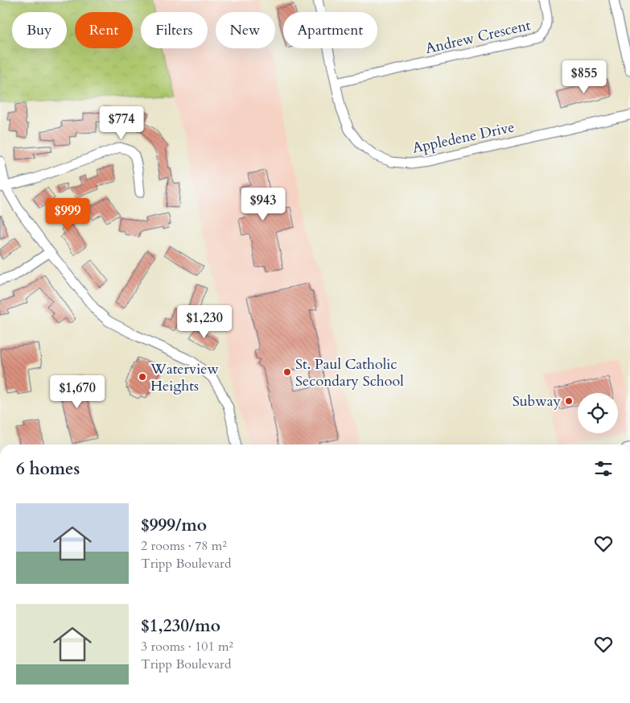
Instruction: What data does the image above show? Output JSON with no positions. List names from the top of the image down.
{
  "streets": {
    "street": ["Andrew Crescent", "Appledene Drive"]
  },
  "crossings": [
    ["Andrew Crescent", "Appledene Drive"]
  ],
  "places": ["St. Paul Catholic Secondary School", "Waterview Heights", "Subway"],
  "page": {
    "chip": [
      "Buy",
      "Rent",
      "Filters",
      "New",
      "Apartment"
    ],
    "price": [
      "$855",
      "$774",
      "$943",
      "$999",
      "$1,230",
      "$1,670"
    ],
    "heading": "6 homes",
    "list": [
      {
        "name": "$999/mo",
        "note": "2 rooms · 78 m² · Tripp Boulevard"
      },
      {
        "name": "$1,230/mo",
        "note": "3 rooms · 101 m² · Tripp Boulevard"
      }
    ]
  }
}
